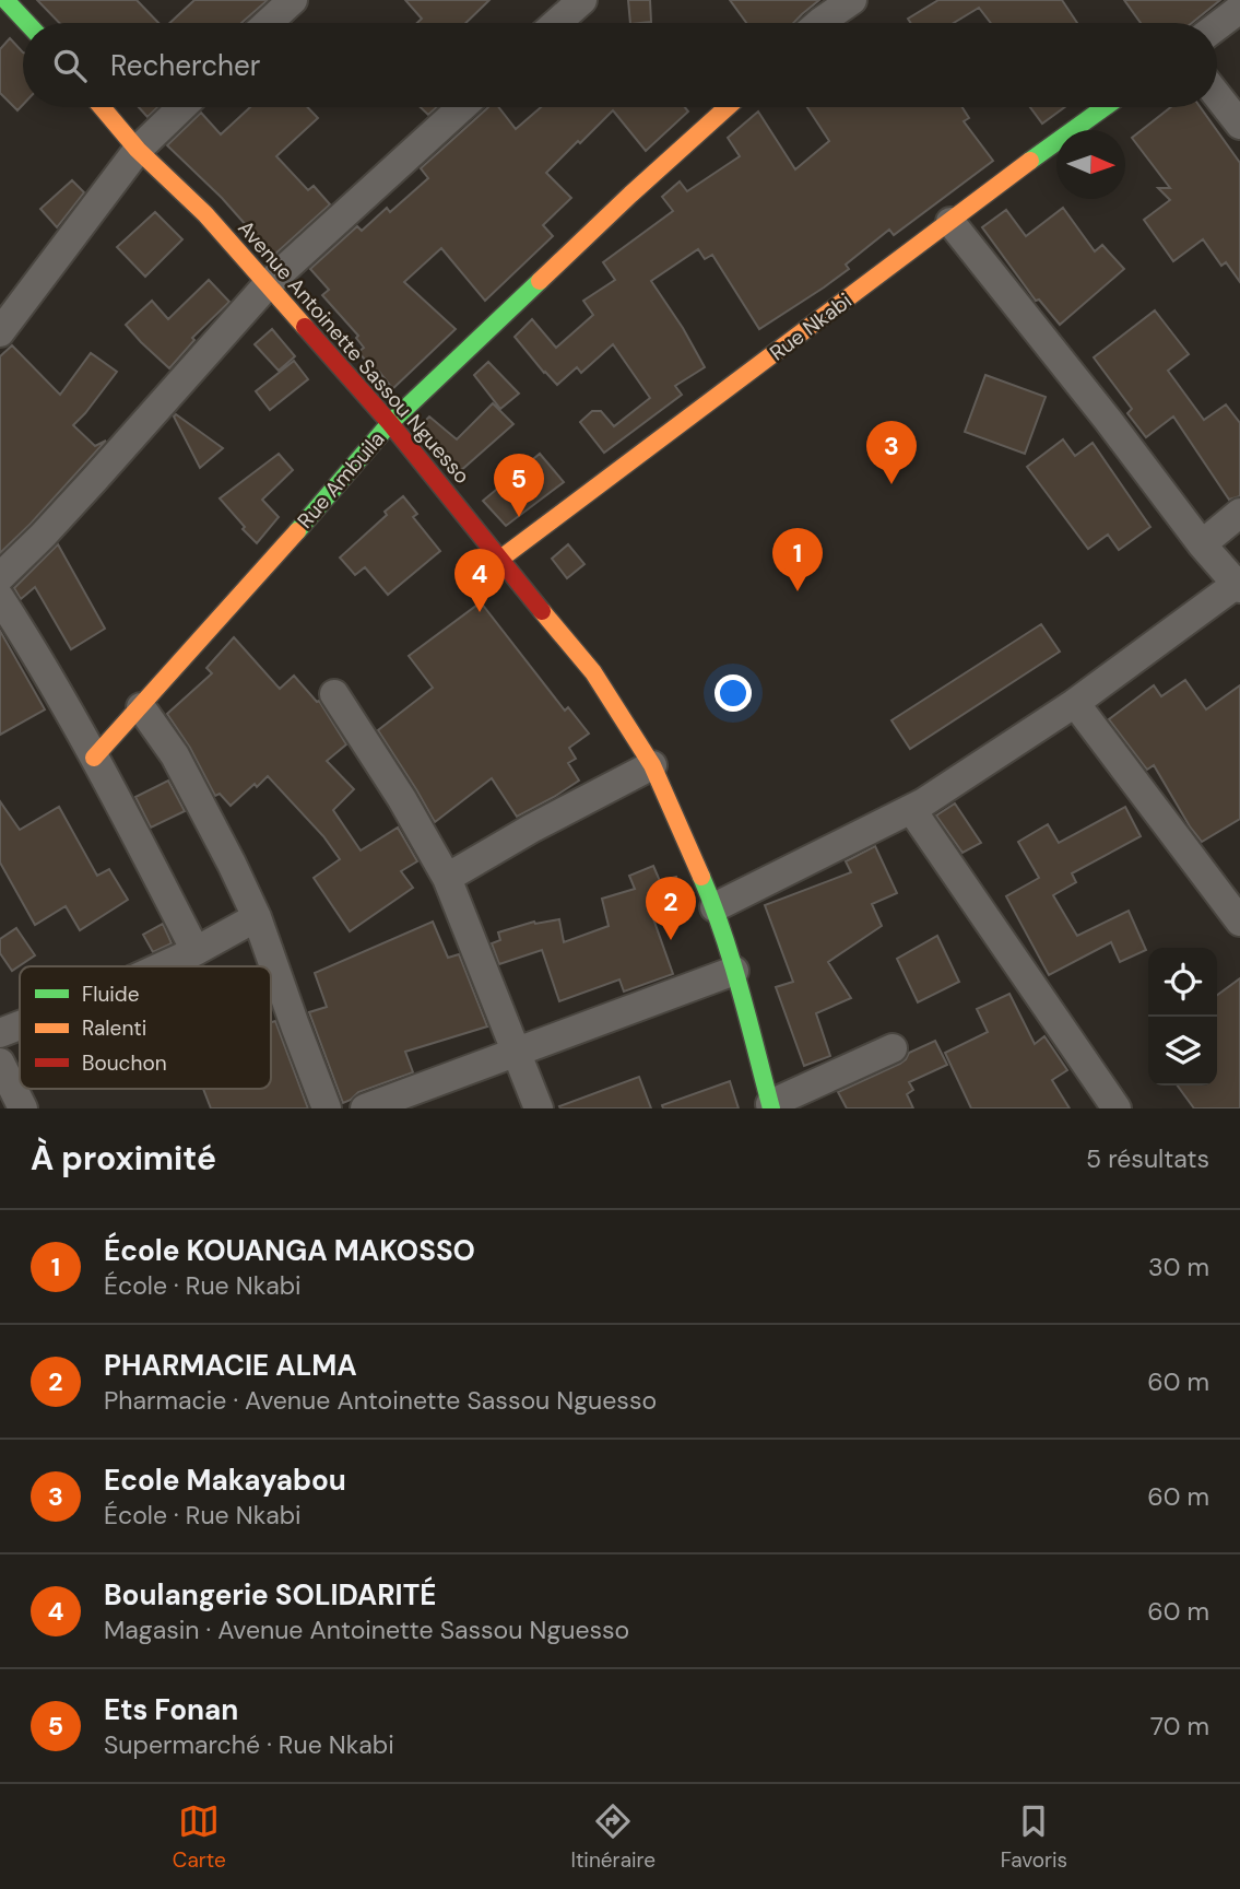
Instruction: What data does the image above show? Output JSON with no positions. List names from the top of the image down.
{
  "streets": {
    "street": ["Rue Nkabi", "Avenue Antoinette Sassou Nguesso", "Rue Ambuila"]
  },
  "crossings": [
    ["Rue Nkabi", "Avenue Antoinette Sassou Nguesso"],
    ["Avenue Antoinette Sassou Nguesso", "Rue Ambuila"]
  ],
  "legend": ["Fluide", "Ralenti", "Bouchon"],
  "north": "right",
  "page": {
    "search": "Rechercher",
    "pins": [
      "3",
      "5",
      "1",
      "4",
      "2"
    ],
    "heading": ["À proximité", "5 résultats"],
    "list": [
      {
        "mark": "1",
        "name": "École KOUANGA MAKOSSO",
        "note": "École · Rue Nkabi",
        "value": "30 m"
      },
      {
        "mark": "2",
        "name": "PHARMACIE ALMA",
        "note": "Pharmacie · Avenue Antoinette Sassou Nguesso",
        "value": "60 m"
      },
      {
        "mark": "3",
        "name": "Ecole Makayabou",
        "note": "École · Rue Nkabi",
        "value": "60 m"
      },
      {
        "mark": "4",
        "name": "Boulangerie SOLIDARITÉ",
        "note": "Magasin · Avenue Antoinette Sassou Nguesso",
        "value": "60 m"
      },
      {
        "mark": "5",
        "name": "Ets Fonan",
        "note": "Supermarché · Rue Nkabi",
        "value": "70 m"
      }
    ],
    "nav": ["Carte", "Itinéraire", "Favoris"]
  }
}
